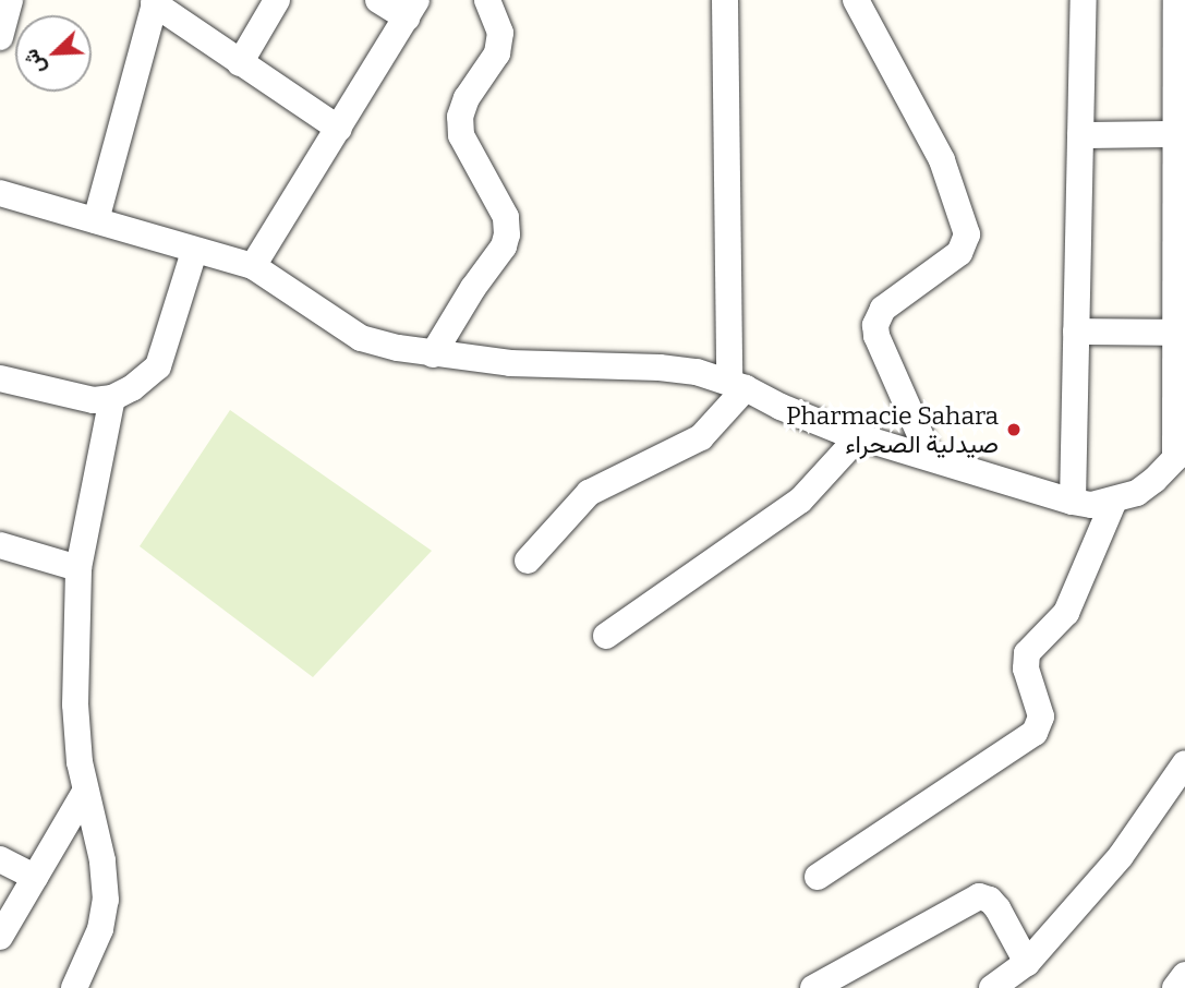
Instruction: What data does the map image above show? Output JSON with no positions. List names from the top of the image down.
{
  "places": ["Pharmacie Sahara صيدلية الصحراء"],
  "north": "bottom left"
}
